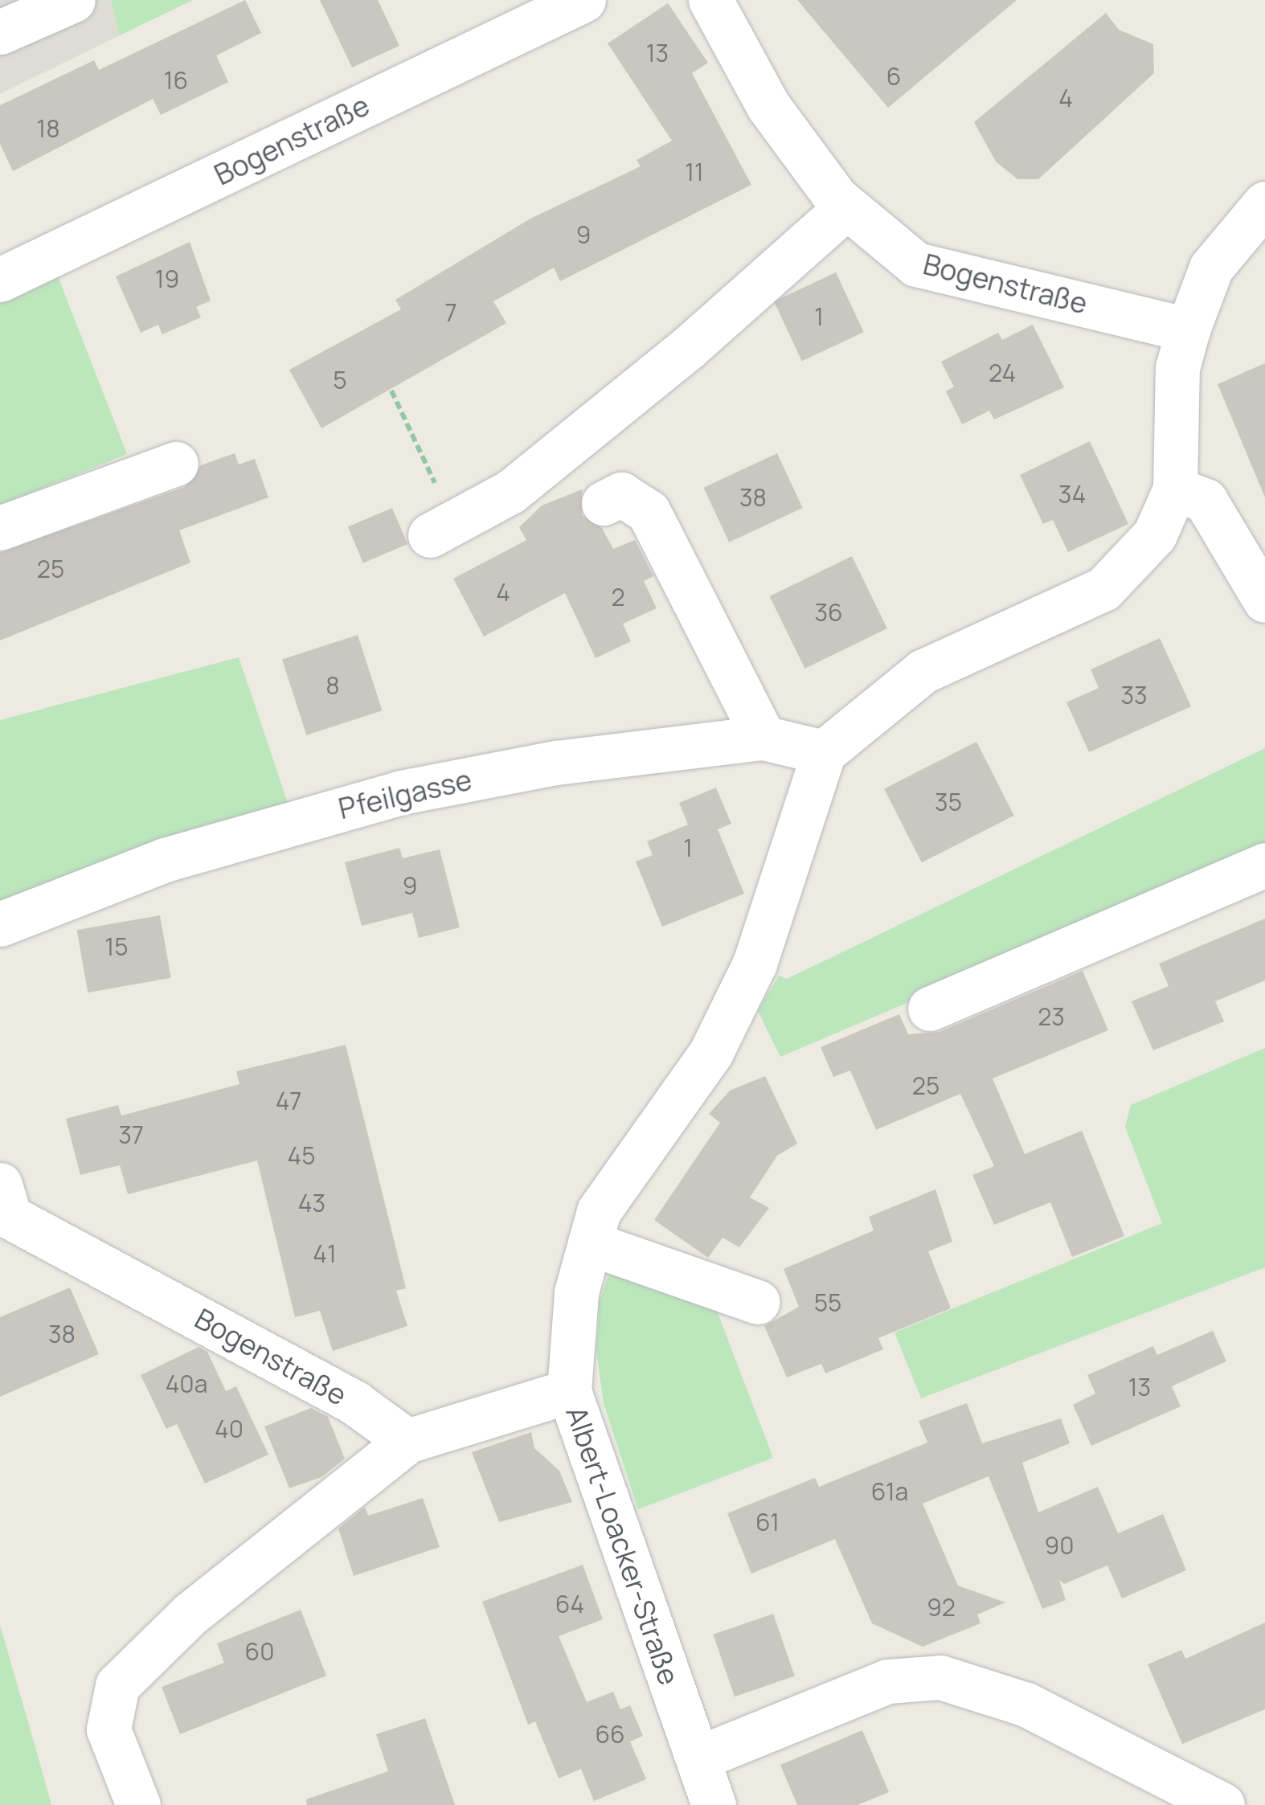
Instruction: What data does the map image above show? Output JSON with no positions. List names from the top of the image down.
{
  "streets": {
    "street": ["Bogenstraße", "Pfeilgasse", "Albert-Loacker-Straße"]
  },
  "crossings": [
    ["Pfeilgasse", "Albert-Loacker-Straße"]
  ],
  "house_numbers": [
    "13",
    "6",
    "16",
    "4",
    "18",
    "11",
    "9",
    "19",
    "7",
    "1",
    "24",
    "5",
    "34",
    "38",
    "25",
    "4",
    "2",
    "36",
    "8",
    "33",
    "35",
    "1",
    "9",
    "15",
    "23",
    "25",
    "47",
    "37",
    "45",
    "43",
    "41",
    "55",
    "38",
    "40a",
    "13",
    "40",
    "61a",
    "61",
    "90",
    "64",
    "92",
    "60",
    "66"
  ]
}
